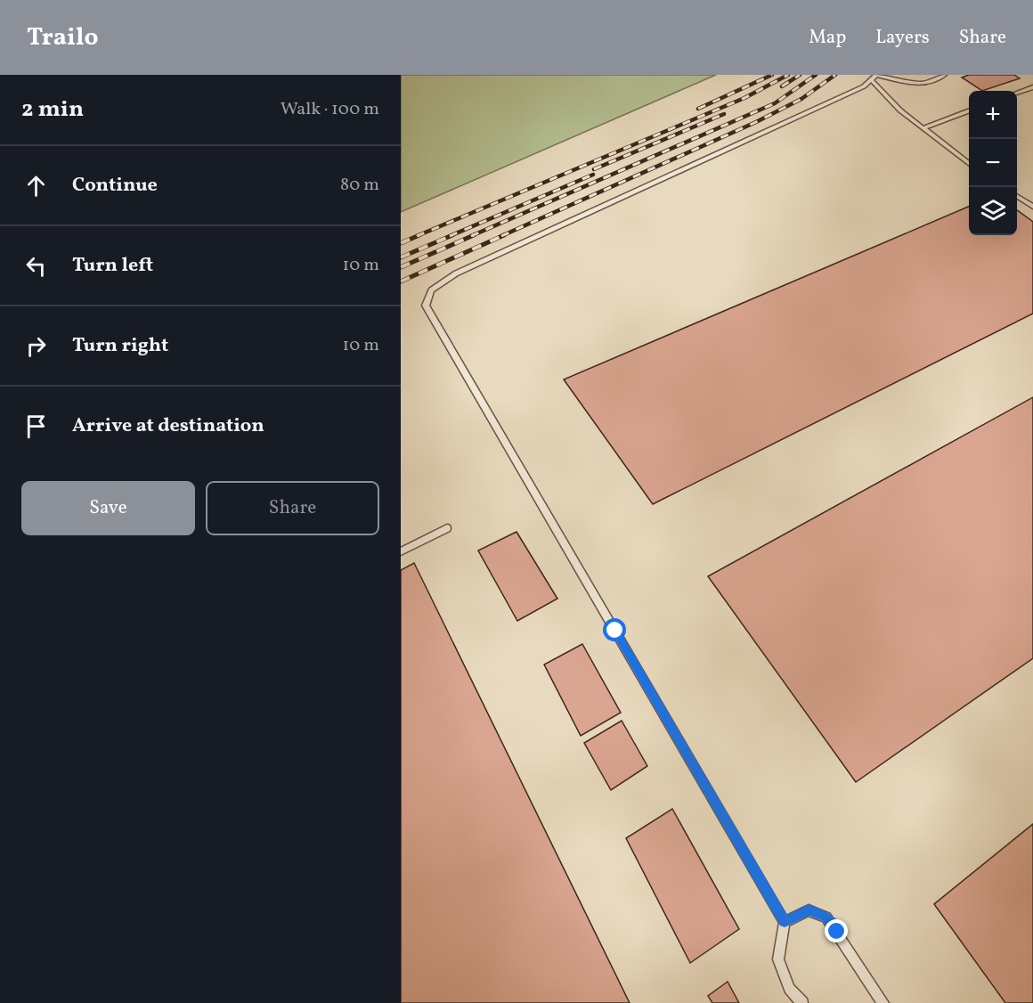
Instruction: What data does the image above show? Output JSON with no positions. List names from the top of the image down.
{
  "page": {
    "header": "Trailo",
    "nav": ["Map", "Layers", "Share"],
    "heading": ["2 min", "Walk · 100 m"],
    "map_buttons": ["+", "−"],
    "list": [
      ["Continue", "80 m"],
      ["Turn left", "10 m"],
      ["Turn right", "10 m"],
      "Arrive at destination"
    ],
    "buttons": ["Save", "Share"]
  }
}
